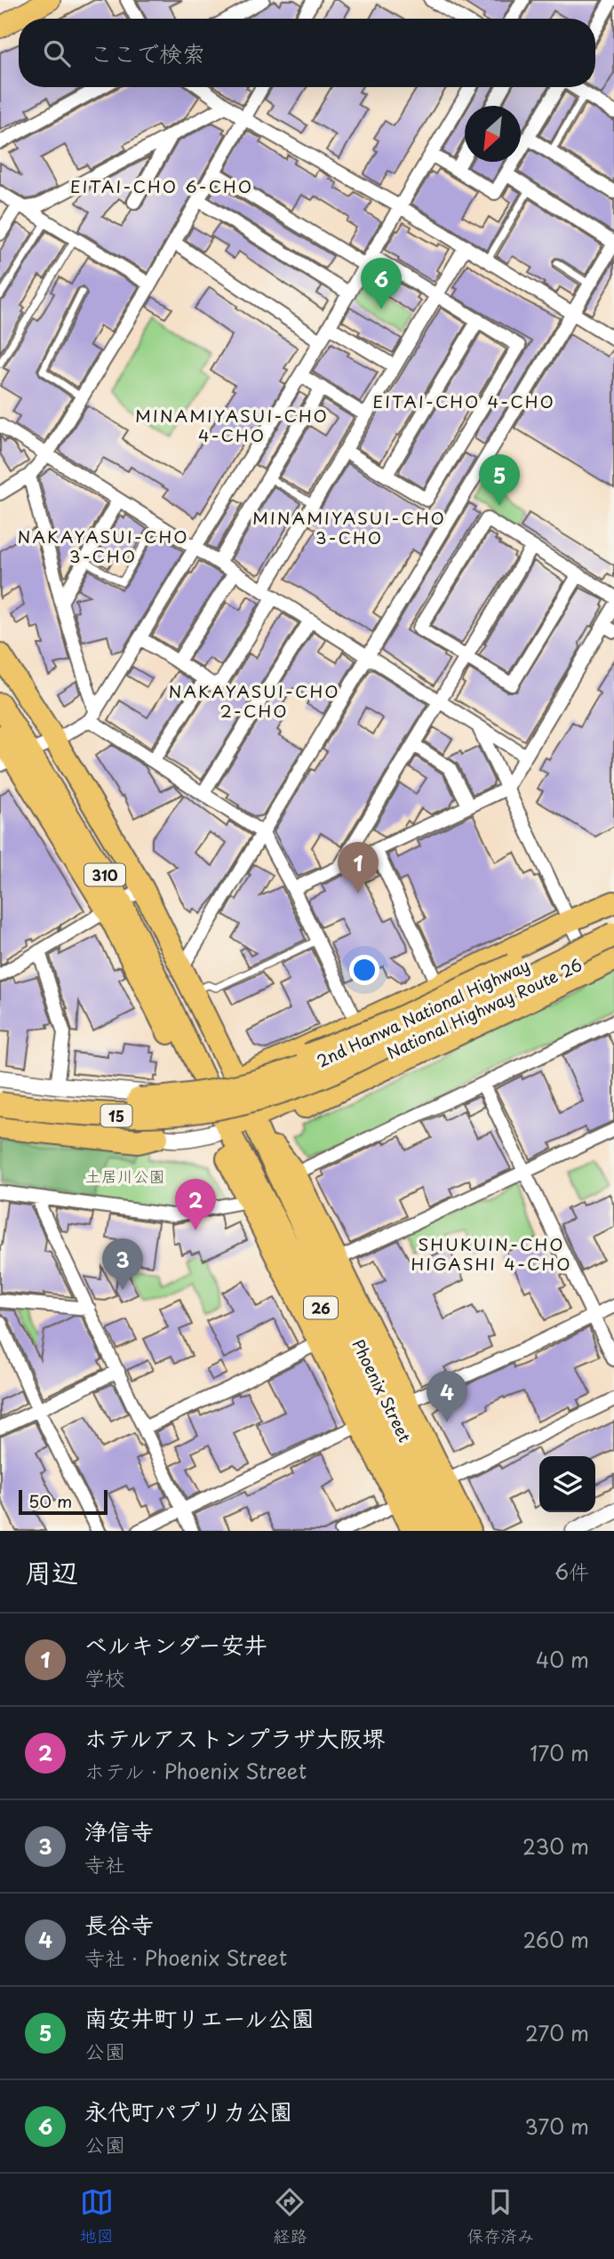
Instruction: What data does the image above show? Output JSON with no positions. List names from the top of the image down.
{
  "streets": {
    "highway": [
      "310",
      "National Highway Route 26",
      "2nd Hanwa National Highway",
      "15",
      "26",
      "Phoenix Street"
    ]
  },
  "crossings": [
    ["310", "2nd Hanwa National Highway"],
    ["310", "15"],
    ["310", "26"],
    ["310", "Phoenix Street"],
    ["National Highway Route 26", "26"],
    ["National Highway Route 26", "Phoenix Street"],
    ["2nd Hanwa National Highway", "15"],
    ["2nd Hanwa National Highway", "26"],
    ["2nd Hanwa National Highway", "Phoenix Street"],
    ["15", "26"],
    ["15", "Phoenix Street"],
    ["26", "Phoenix Street"]
  ],
  "districts": [
    "EITAI-CHO 6-CHO",
    "EITAI-CHO 4-CHO",
    "MINAMIYASUI-CHO 4-CHO",
    "MINAMIYASUI-CHO 3-CHO",
    "NAKAYASUI-CHO 3-CHO",
    "NAKAYASUI-CHO 2-CHO",
    "SHUKUIN-CHO HIGASHI 4-CHO"
  ],
  "parks": ["土居川公園"],
  "scale_bar": "50 m",
  "north": "bottom left",
  "page": {
    "search": "ここで検索",
    "pins": [
      "6",
      "5",
      "1",
      "2",
      "3",
      "4"
    ],
    "scale": "50 m",
    "heading": ["周辺", "6件"],
    "list": [
      {
        "mark": "1",
        "name": "ベルキンダー安井",
        "note": "学校",
        "value": "40 m"
      },
      {
        "mark": "2",
        "name": "ホテルアストンプラザ大阪堺",
        "note": "ホテル · Phoenix Street",
        "value": "170 m"
      },
      {
        "mark": "3",
        "name": "浄信寺",
        "note": "寺社",
        "value": "230 m"
      },
      {
        "mark": "4",
        "name": "長谷寺",
        "note": "寺社 · Phoenix Street",
        "value": "260 m"
      },
      {
        "mark": "5",
        "name": "南安井町リエール公園",
        "note": "公園",
        "value": "270 m"
      },
      {
        "mark": "6",
        "name": "永代町パプリカ公園",
        "note": "公園",
        "value": "370 m"
      }
    ],
    "nav": ["地図", "経路", "保存済み"]
  }
}
